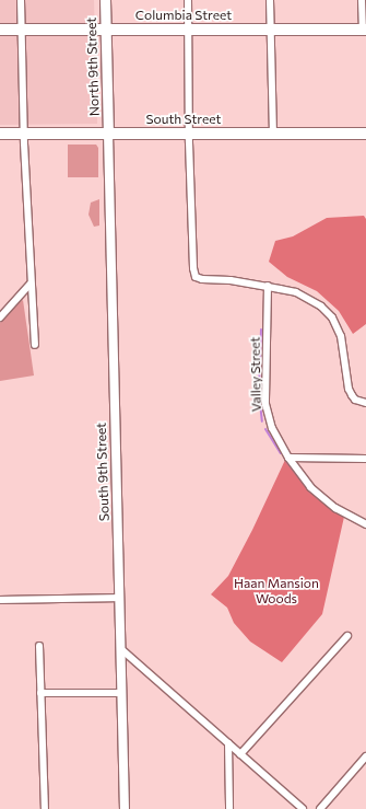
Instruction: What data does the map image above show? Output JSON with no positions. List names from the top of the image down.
{
  "streets": {
    "main road": ["Columbia Street", "North 9th Street", "South Street"],
    "street": ["Valley Street", "South 9th Street"]
  },
  "crossings": [
    ["Columbia Street", "North 9th Street"],
    ["North 9th Street", "South Street"],
    ["North 9th Street", "South 9th Street"],
    ["South Street", "South 9th Street"]
  ],
  "parks": ["Haan Mansion Woods"]
}
